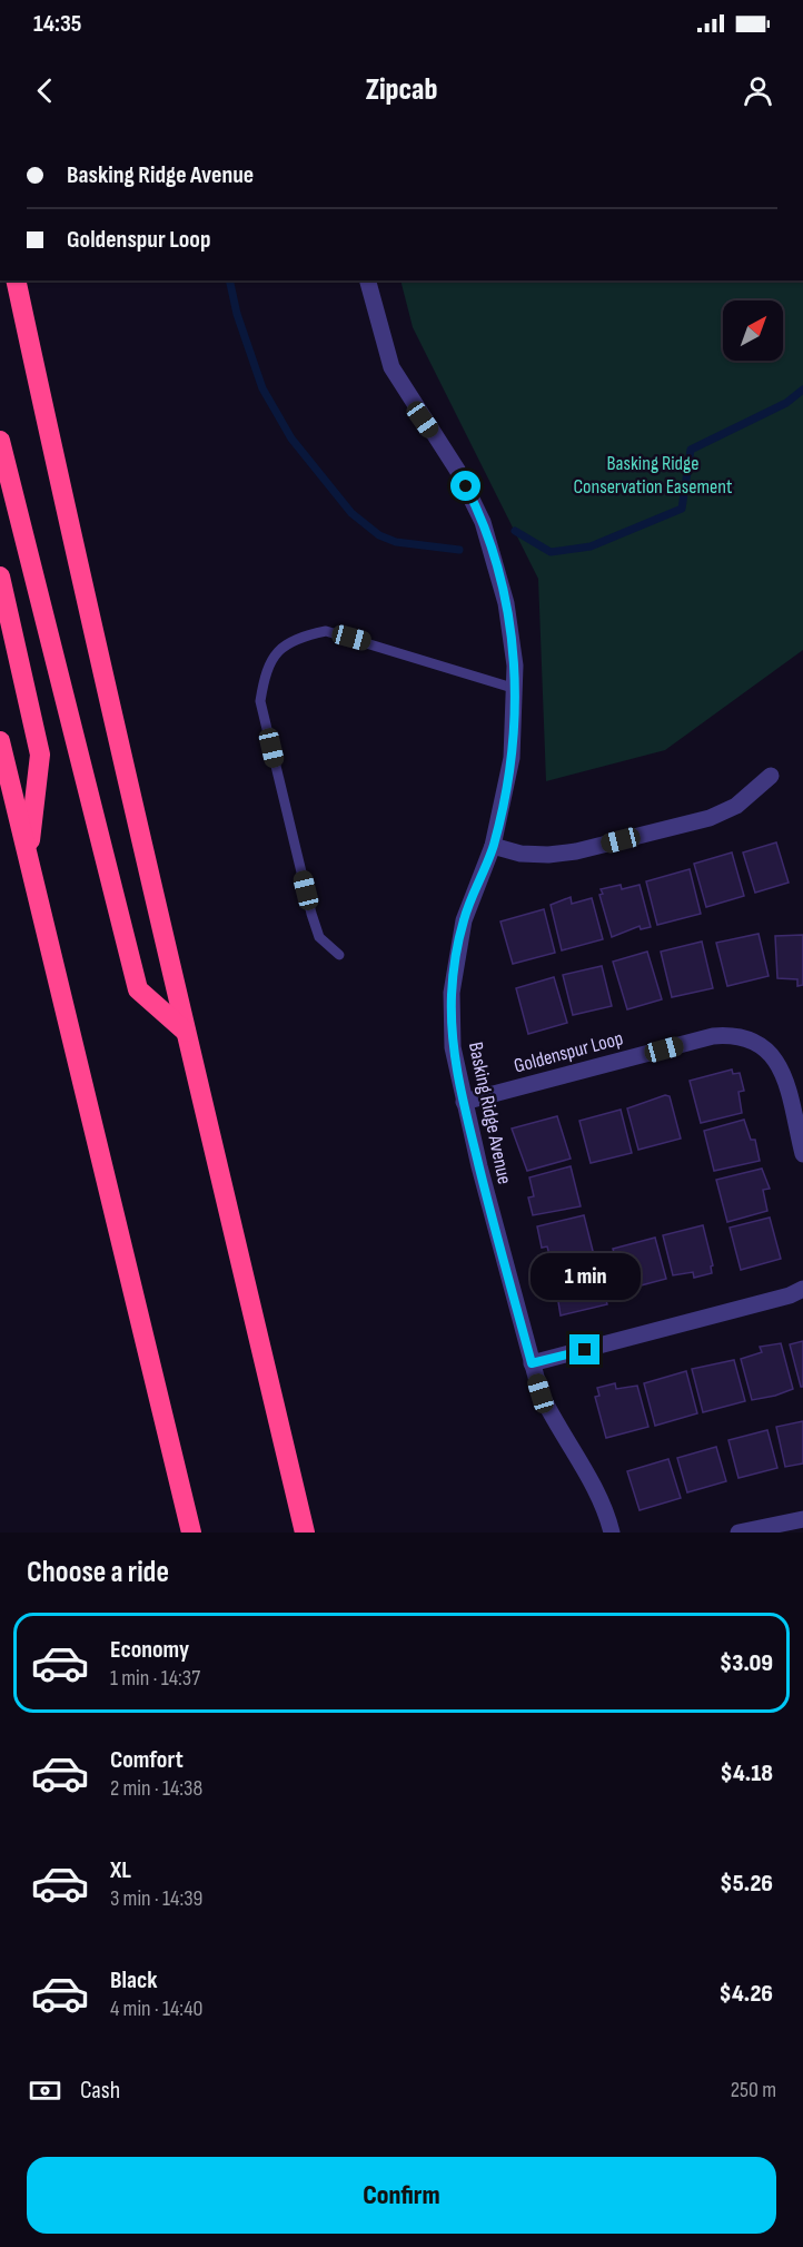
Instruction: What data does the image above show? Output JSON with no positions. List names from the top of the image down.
{
  "streets": {
    "street": ["Goldenspur Loop", "Basking Ridge Avenue"]
  },
  "crossings": [
    ["Goldenspur Loop", "Basking Ridge Avenue"]
  ],
  "parks": ["Basking Ridge Conservation Easement"],
  "north": "top right",
  "page": {
    "status": "14:35",
    "header": "Zipcab",
    "banner": ["Basking Ridge Avenue", "Goldenspur Loop"],
    "bubble": "1 min",
    "heading": "Choose a ride",
    "list": [
      {
        "name": "Economy",
        "note": "1 min · 14:37",
        "value": "$3.09"
      },
      {
        "name": "Comfort",
        "note": "2 min · 14:38",
        "value": "$4.18"
      },
      {
        "name": "XL",
        "note": "3 min · 14:39",
        "value": "$5.26"
      },
      {
        "name": "Black",
        "note": "4 min · 14:40",
        "value": "$4.26"
      }
    ],
    "pay": ["Cash", "250 m"],
    "buttons": "Confirm"
  }
}
